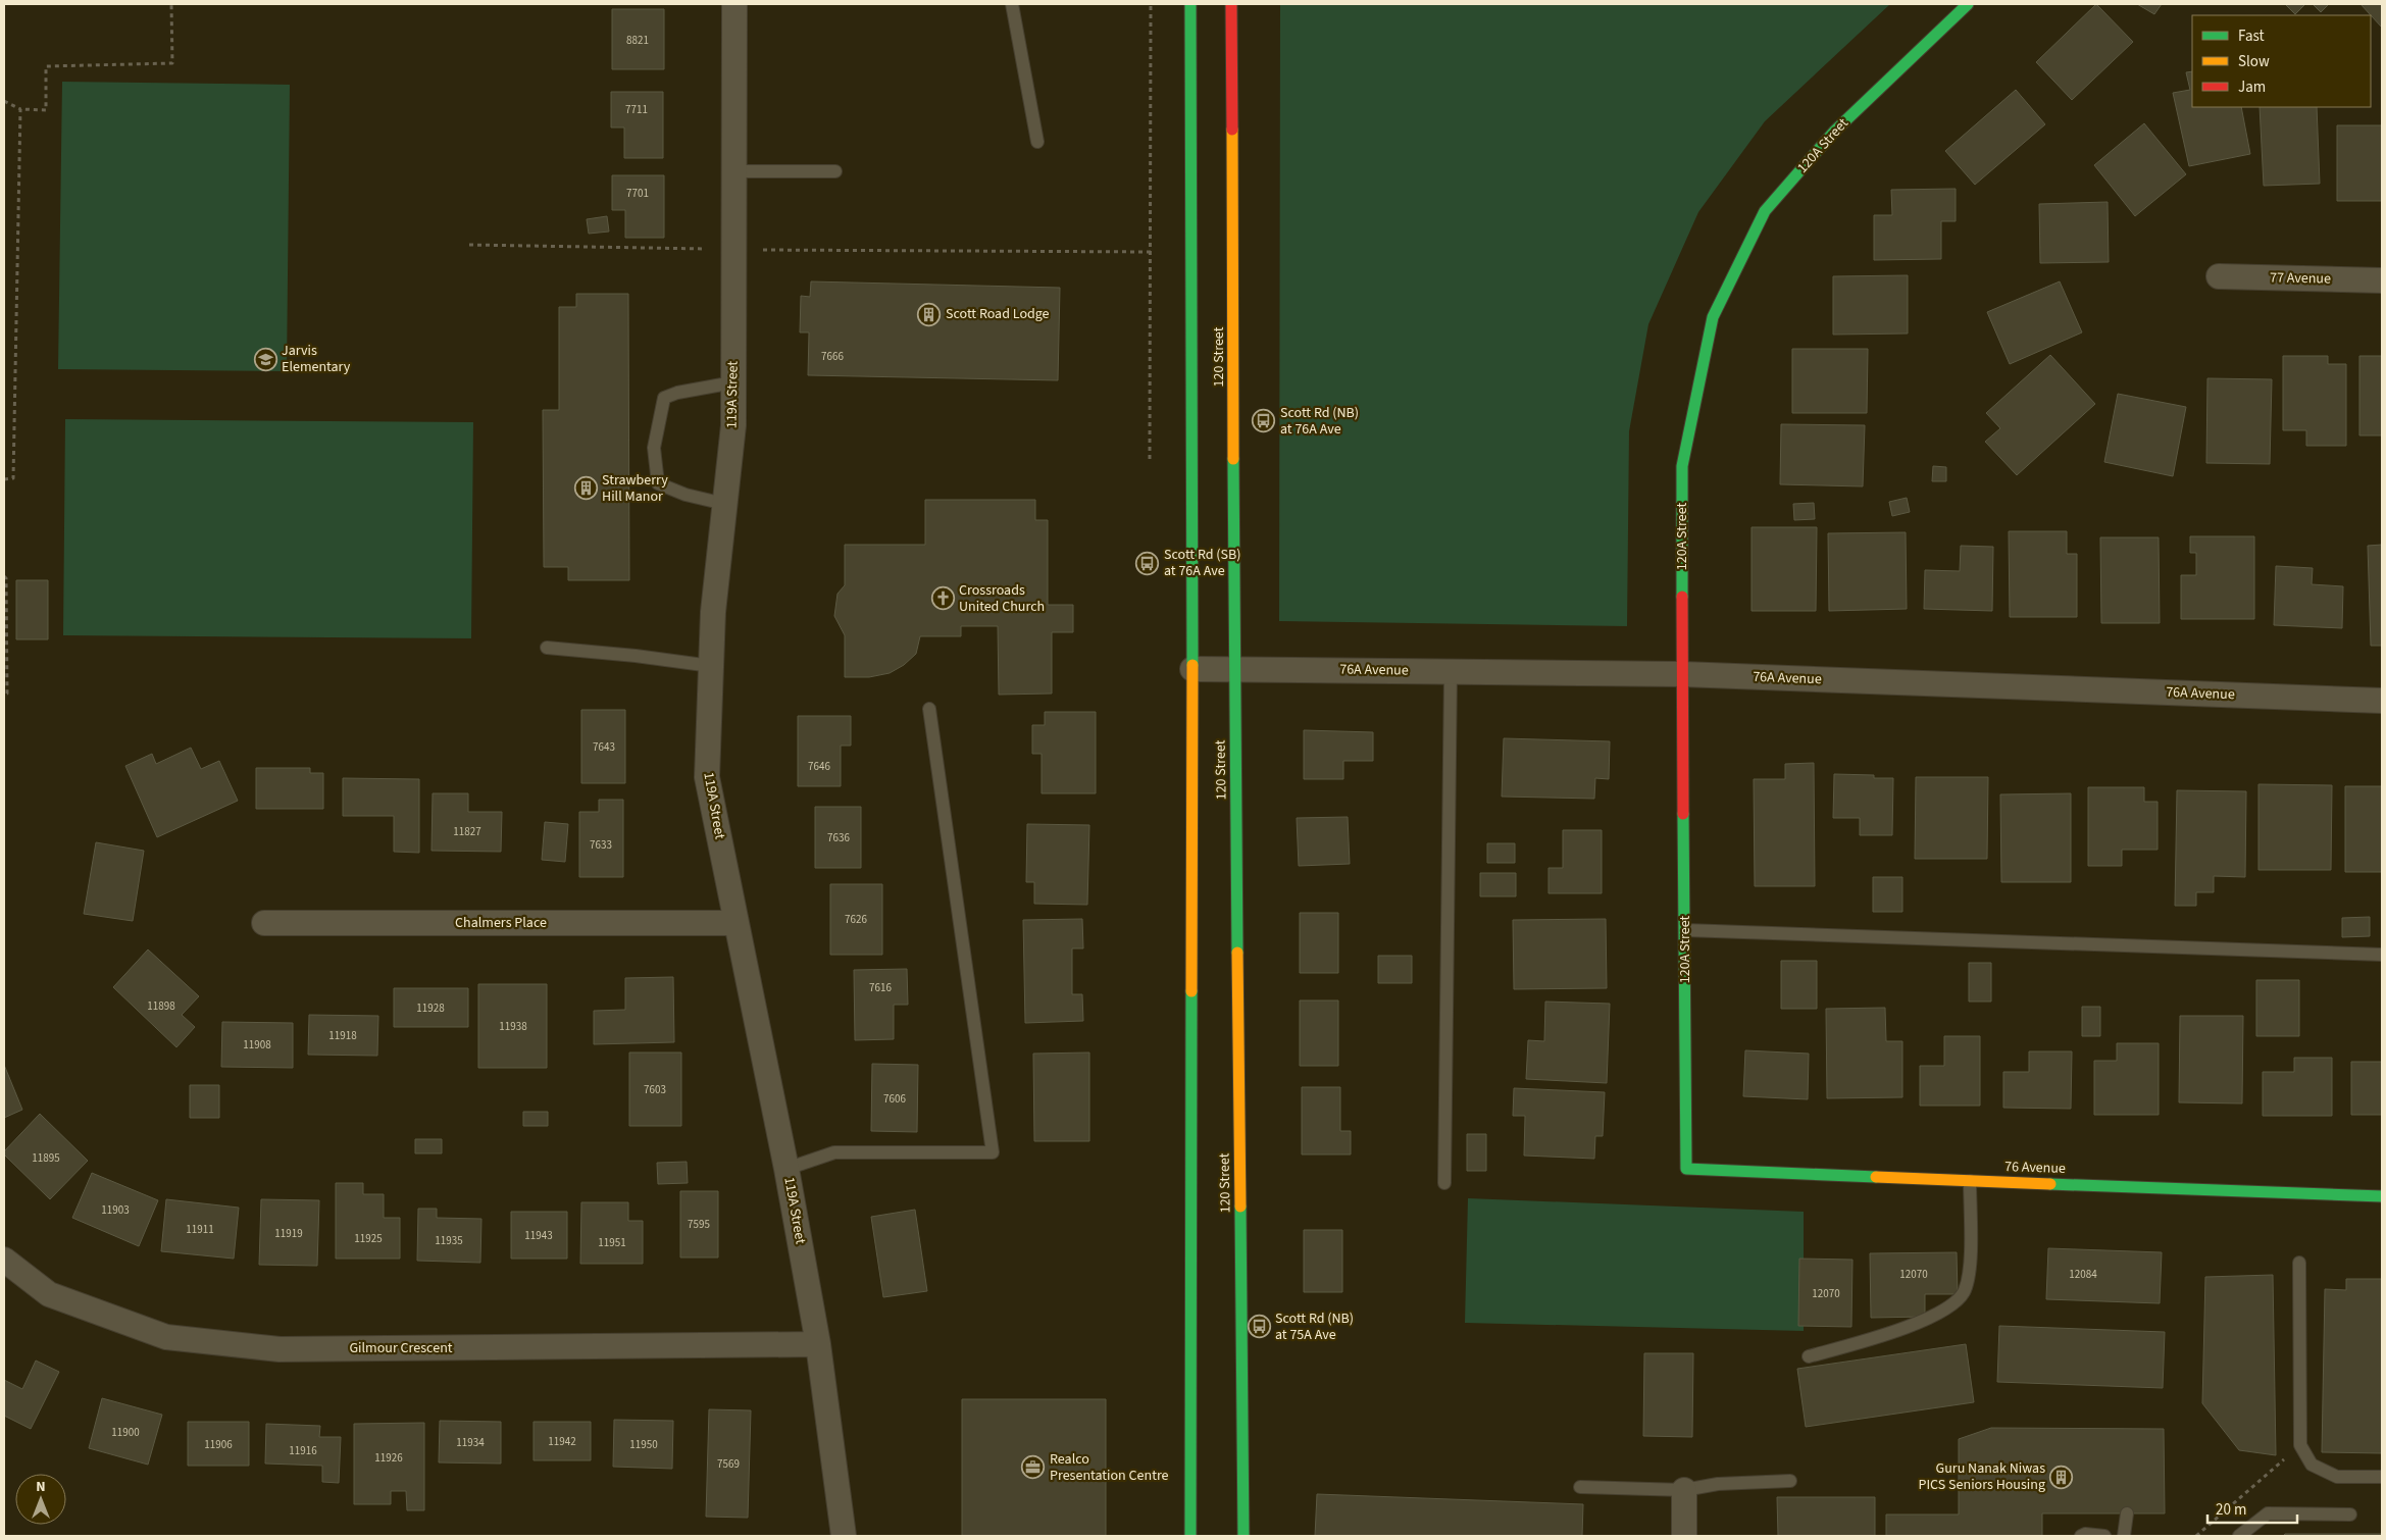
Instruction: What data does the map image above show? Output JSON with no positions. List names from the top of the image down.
{
  "streets": {
    "main road": ["120A Street", "120 Street", "76 Avenue"],
    "street": [
      "77 Avenue",
      "119A Street",
      "76A Avenue",
      "Chalmers Place",
      "Gilmour Crescent"
    ]
  },
  "crossings": [
    ["120A Street", "76A Avenue"],
    ["120A Street", "76 Avenue"],
    ["120 Street", "76A Avenue"],
    ["119A Street", "Chalmers Place"],
    ["119A Street", "Gilmour Crescent"]
  ],
  "places": {
    "building": ["Scott Road Lodge", "Strawberry Hill Manor", "Guru Nanak Niwas PICS Seniors Housing"],
    "school or university": ["Jarvis Elementary"],
    "bus stop": ["Scott Rd (NB) at 76A Ave", "Scott Rd (SB) at 76A Ave", "Scott Rd (NB) at 75A Ave"],
    "church": ["Crossroads United Church"],
    "office": ["Realco Presentation Centre"]
  },
  "house_numbers": [
    "8821",
    "7711",
    "7701",
    "7666",
    "7643",
    "7646",
    "11827",
    "7636",
    "7633",
    "7626",
    "7616",
    "11898",
    "11928",
    "11938",
    "11918",
    "11908",
    "7603",
    "7606",
    "11895",
    "11903",
    "7595",
    "11911",
    "11919",
    "11943",
    "11925",
    "11935",
    "11951",
    "12070",
    "12084",
    "12070",
    "11900",
    "11942",
    "11934",
    "11906",
    "11950",
    "11916",
    "11926",
    "7569"
  ],
  "legend": ["Fast", "Slow", "Jam"],
  "scale_bar": "20 m",
  "north": "top"
}
